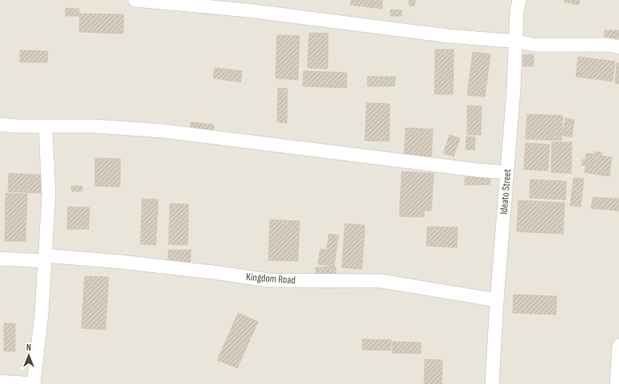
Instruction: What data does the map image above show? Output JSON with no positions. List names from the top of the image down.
{
  "streets": {
    "street": ["Ideato Street", "Kingdom Road"]
  },
  "crossings": [
    ["Ideato Street", "Kingdom Road"]
  ],
  "north": "top"
}
